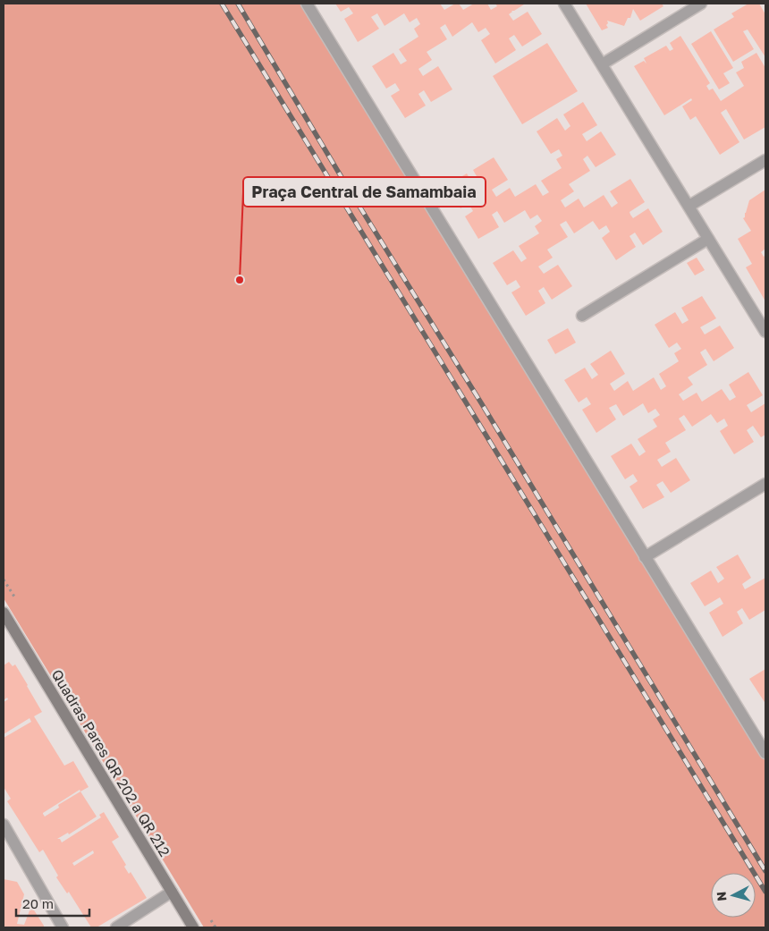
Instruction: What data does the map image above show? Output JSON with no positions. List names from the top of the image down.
{
  "streets": {
    "street": ["Quadras Pares QR 202 a QR 212"]
  },
  "places": ["Praça Central de Samambaia"],
  "scale_bar": "20 m",
  "north": "left"
}
